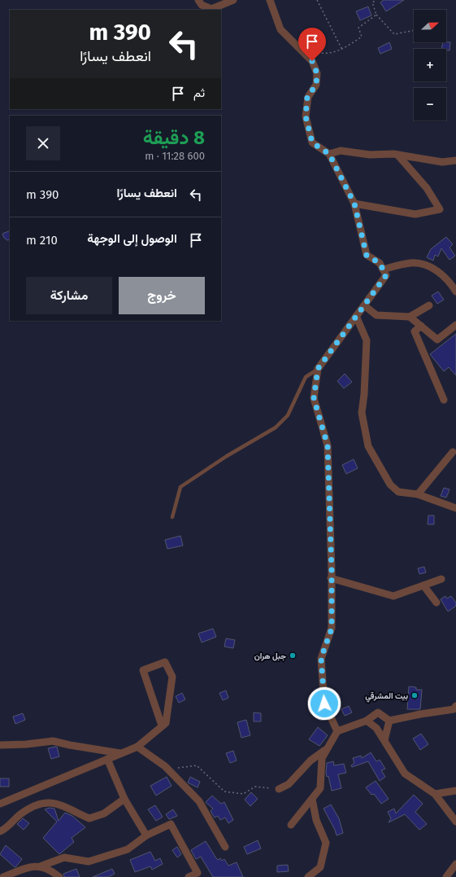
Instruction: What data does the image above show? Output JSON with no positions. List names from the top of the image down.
{
  "places": ["جبل هران", "بيت المشرقي"],
  "north": "right",
  "page": {
    "map_buttons": ["+", "−"],
    "turn": ["390 m", "انعطف يسارًا"],
    "then": "ثم",
    "heading": ["8 دقيقة", "600 m · 11:28"],
    "list": [
      {
        "name": "انعطف يسارًا",
        "value": "390 m"
      },
      {
        "name": "الوصول إلى الوجهة",
        "value": "210 m"
      }
    ],
    "buttons": ["خروج", "مشاركة"]
  }
}
